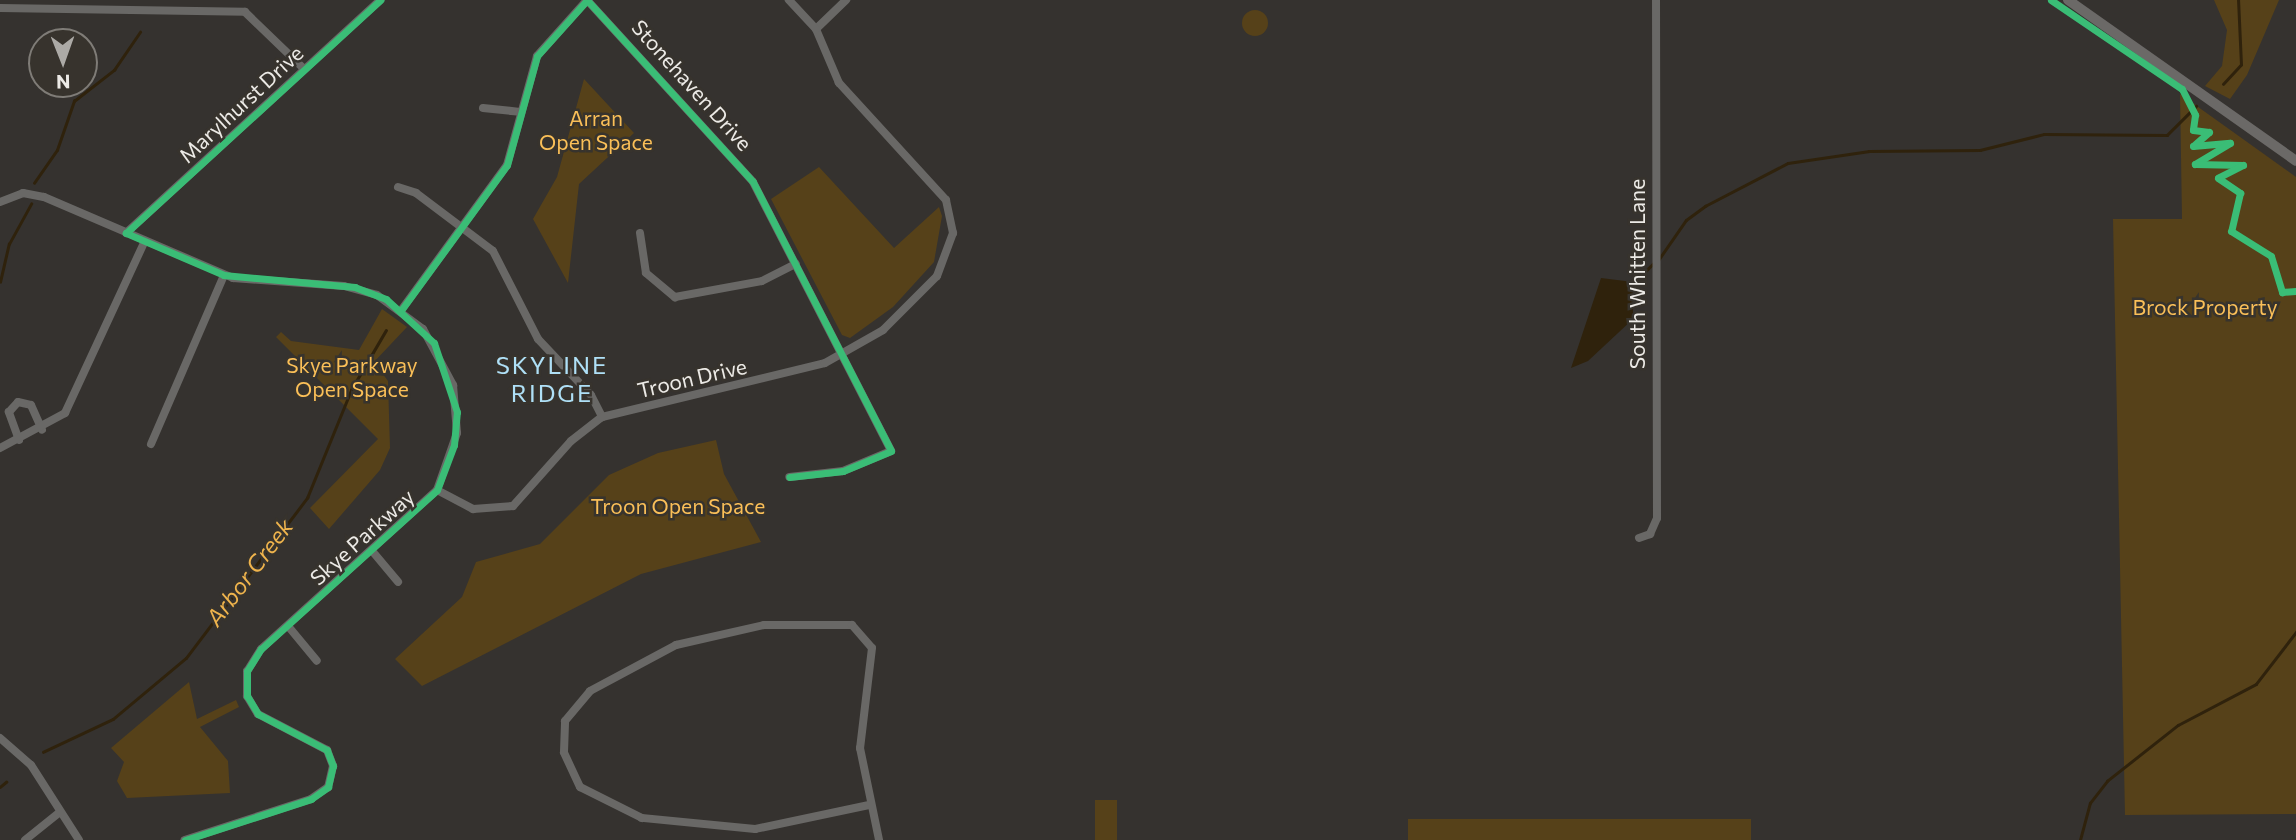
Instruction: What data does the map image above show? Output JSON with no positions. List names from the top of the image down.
{
  "streets": {
    "street": [
      "Stonehaven Drive",
      "Marylhurst Drive",
      "South Whitten Lane",
      "Troon Drive",
      "Skye Parkway"
    ]
  },
  "crossings": [
    ["Stonehaven Drive", "Troon Drive"],
    ["Stonehaven Drive", "Skye Parkway"],
    ["Marylhurst Drive", "Skye Parkway"],
    ["Troon Drive", "Skye Parkway"]
  ],
  "districts": ["SKYLINE RIDGE"],
  "water": ["Arbor Creek"],
  "parks": [
    "Arran Open Space",
    "Brock Property",
    "Skye Parkway Open Space",
    "Troon Open Space"
  ],
  "north": "bottom"
}
